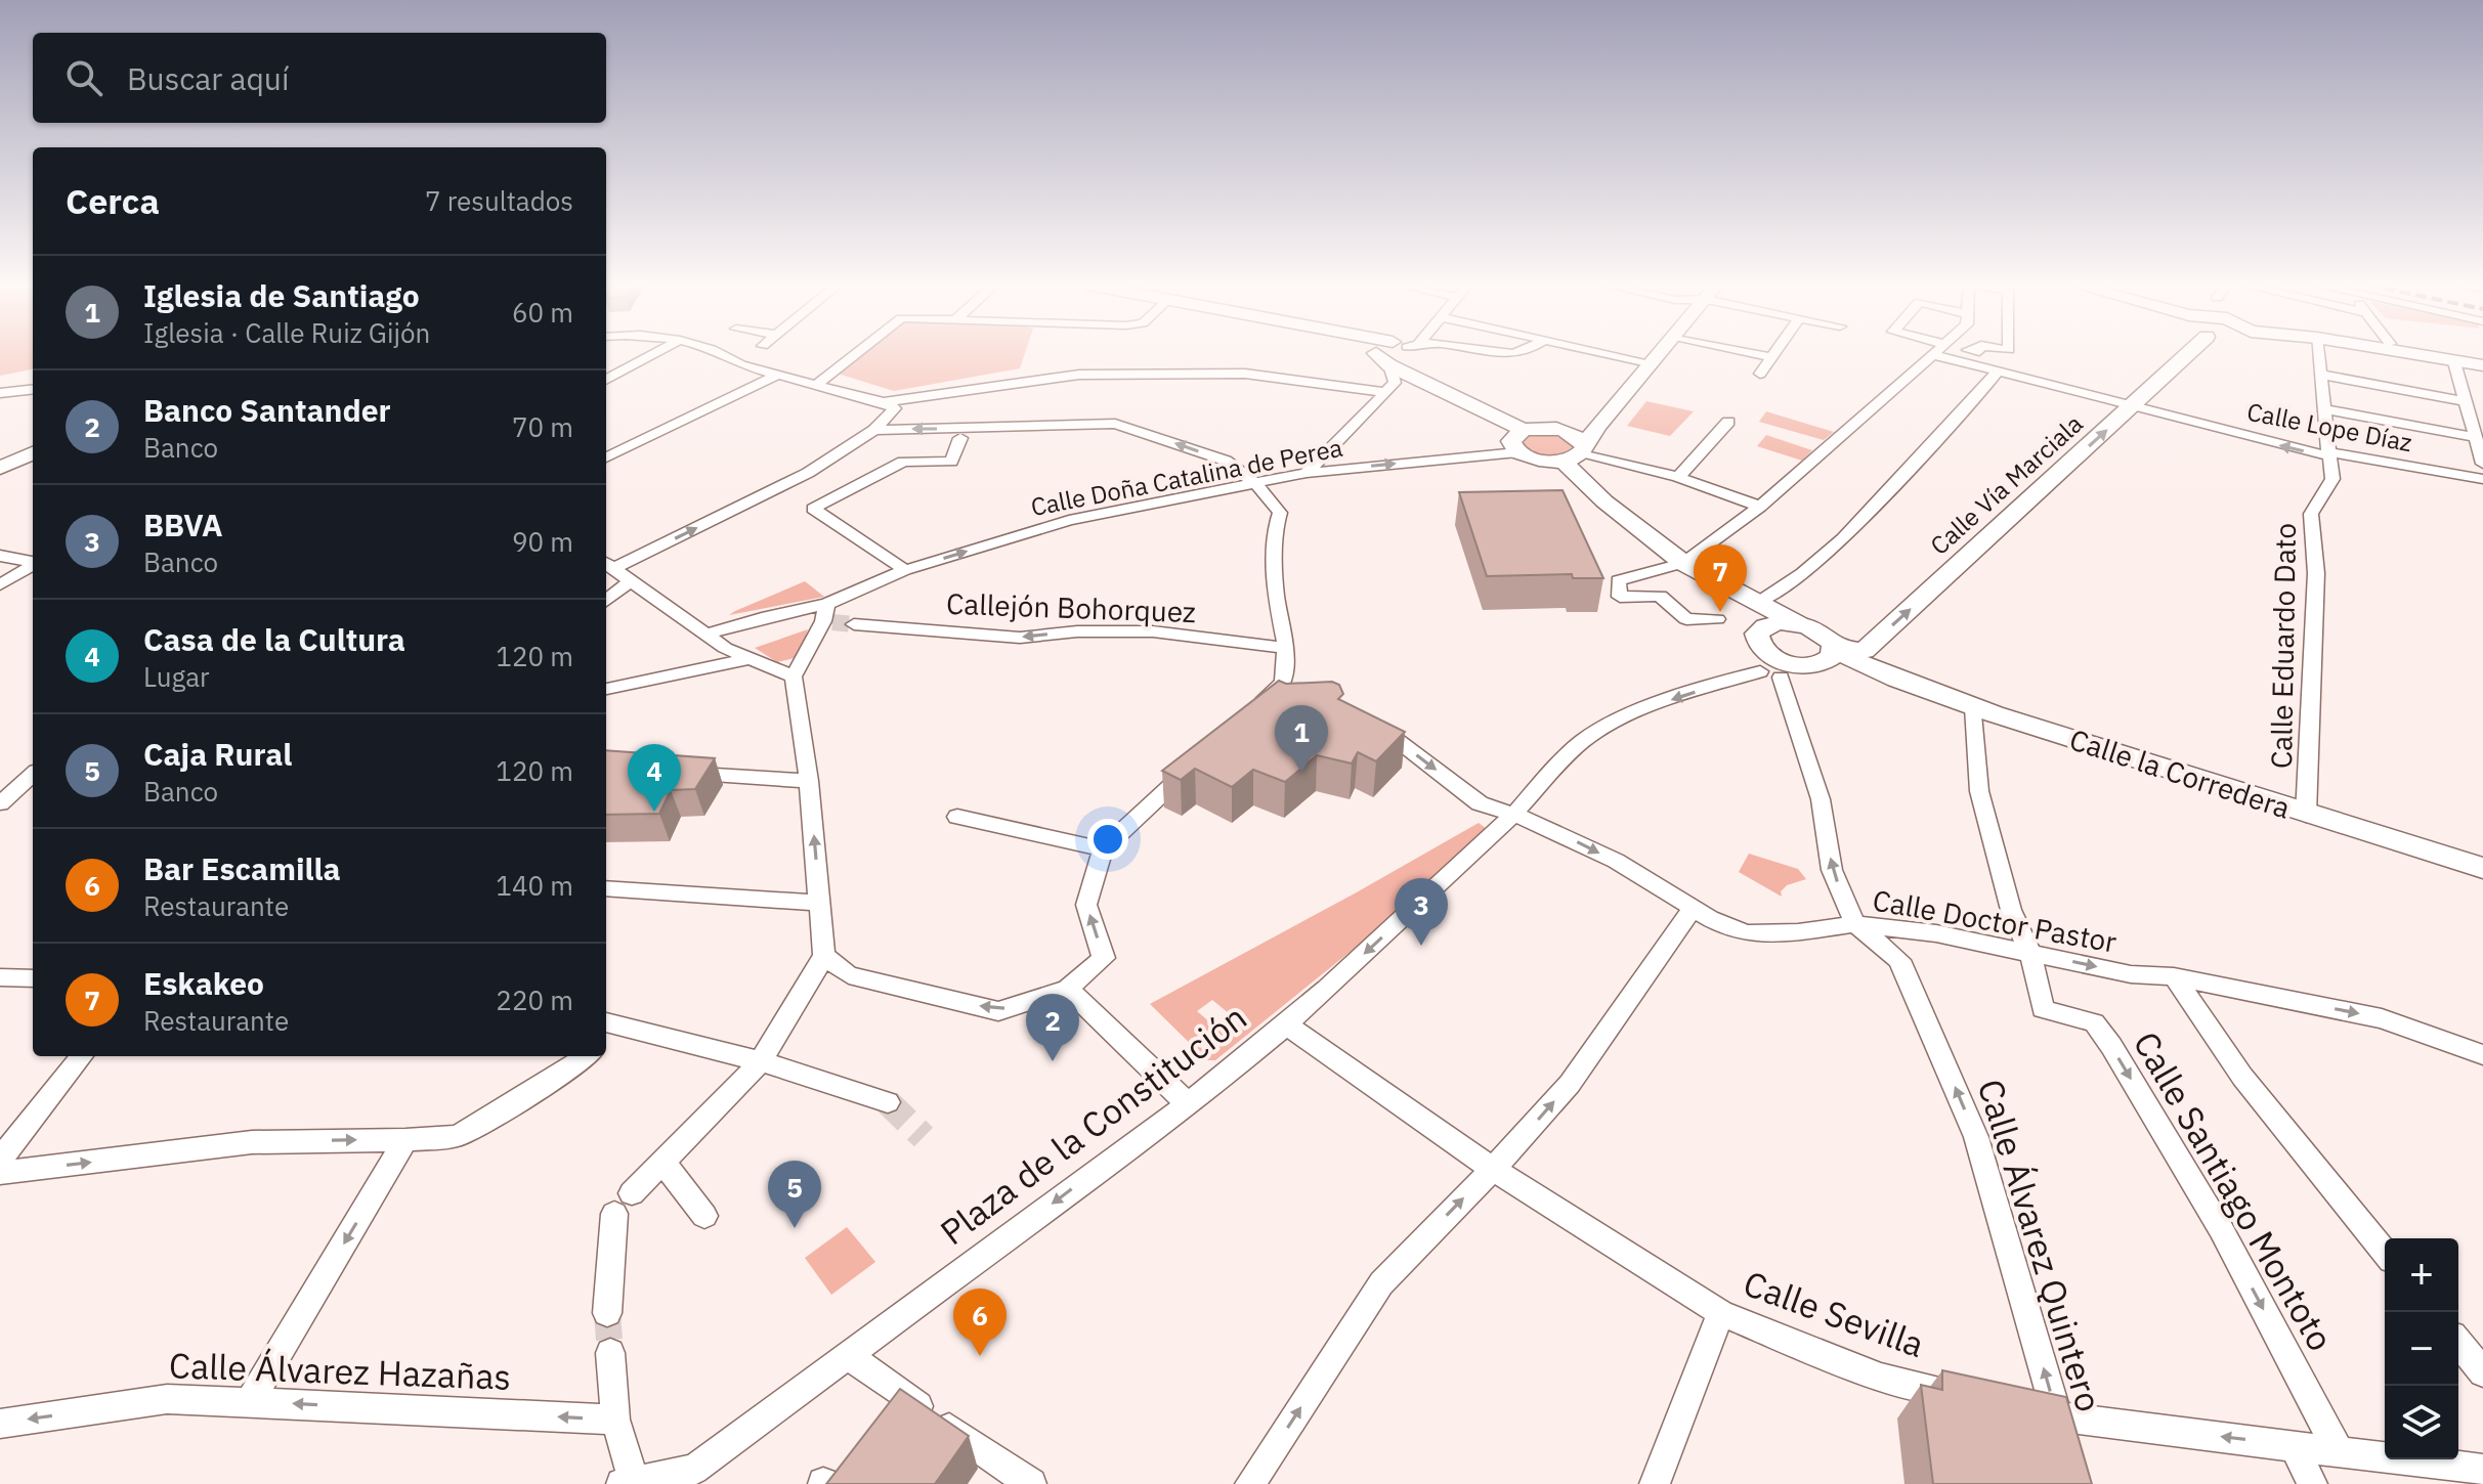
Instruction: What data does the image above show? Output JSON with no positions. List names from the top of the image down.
{
  "streets": {
    "street": [
      "Calle Lope Díaz",
      "Calle Doña Catalina de Perea",
      "Calle Vía Marciala",
      "Callejón Bohorquez",
      "Calle Eduardo Dato",
      "Calle la Corredera",
      "Calle Doctor Pastor",
      "Plaza de la Constitución",
      "Calle Santiago Montoto",
      "Calle Álvarez Quintero",
      "Calle Sevilla",
      "Calle Álvarez Hazañas"
    ]
  },
  "crossings": [
    ["Calle Lope Díaz", "Calle Vía Marciala"],
    ["Calle Lope Díaz", "Calle Eduardo Dato"],
    ["Calle Vía Marciala", "Calle la Corredera"],
    ["Calle Eduardo Dato", "Calle la Corredera"],
    ["Calle Doctor Pastor", "Plaza de la Constitución"],
    ["Calle Doctor Pastor", "Calle Santiago Montoto"],
    ["Calle Doctor Pastor", "Calle Álvarez Quintero"],
    ["Plaza de la Constitución", "Calle Álvarez Quintero"],
    ["Plaza de la Constitución", "Calle Sevilla"]
  ],
  "one_way": [
    "Calle Lope Díaz",
    "Callejón Bohorquez",
    "Calle Doctor Pastor",
    "Plaza de la Constitución",
    "Calle Álvarez Quintero",
    "Calle Álvarez Hazañas"
  ],
  "page": {
    "search": "Buscar aquí",
    "heading": ["Cerca", "7 resultados"],
    "list": [
      {
        "mark": "1",
        "name": "Iglesia de Santiago",
        "note": "Iglesia · Calle Ruiz Gijón",
        "value": "60 m"
      },
      {
        "mark": "2",
        "name": "Banco Santander",
        "note": "Banco",
        "value": "70 m"
      },
      {
        "mark": "3",
        "name": "BBVA",
        "note": "Banco",
        "value": "90 m"
      },
      {
        "mark": "4",
        "name": "Casa de la Cultura",
        "note": "Lugar",
        "value": "120 m"
      },
      {
        "mark": "5",
        "name": "Caja Rural",
        "note": "Banco",
        "value": "120 m"
      },
      {
        "mark": "6",
        "name": "Bar Escamilla",
        "note": "Restaurante",
        "value": "140 m"
      },
      {
        "mark": "7",
        "name": "Eskakeo",
        "note": "Restaurante",
        "value": "220 m"
      }
    ],
    "pins": [
      "7",
      "1",
      "4",
      "3",
      "2",
      "5",
      "6"
    ],
    "map_buttons": ["+", "−"]
  }
}
